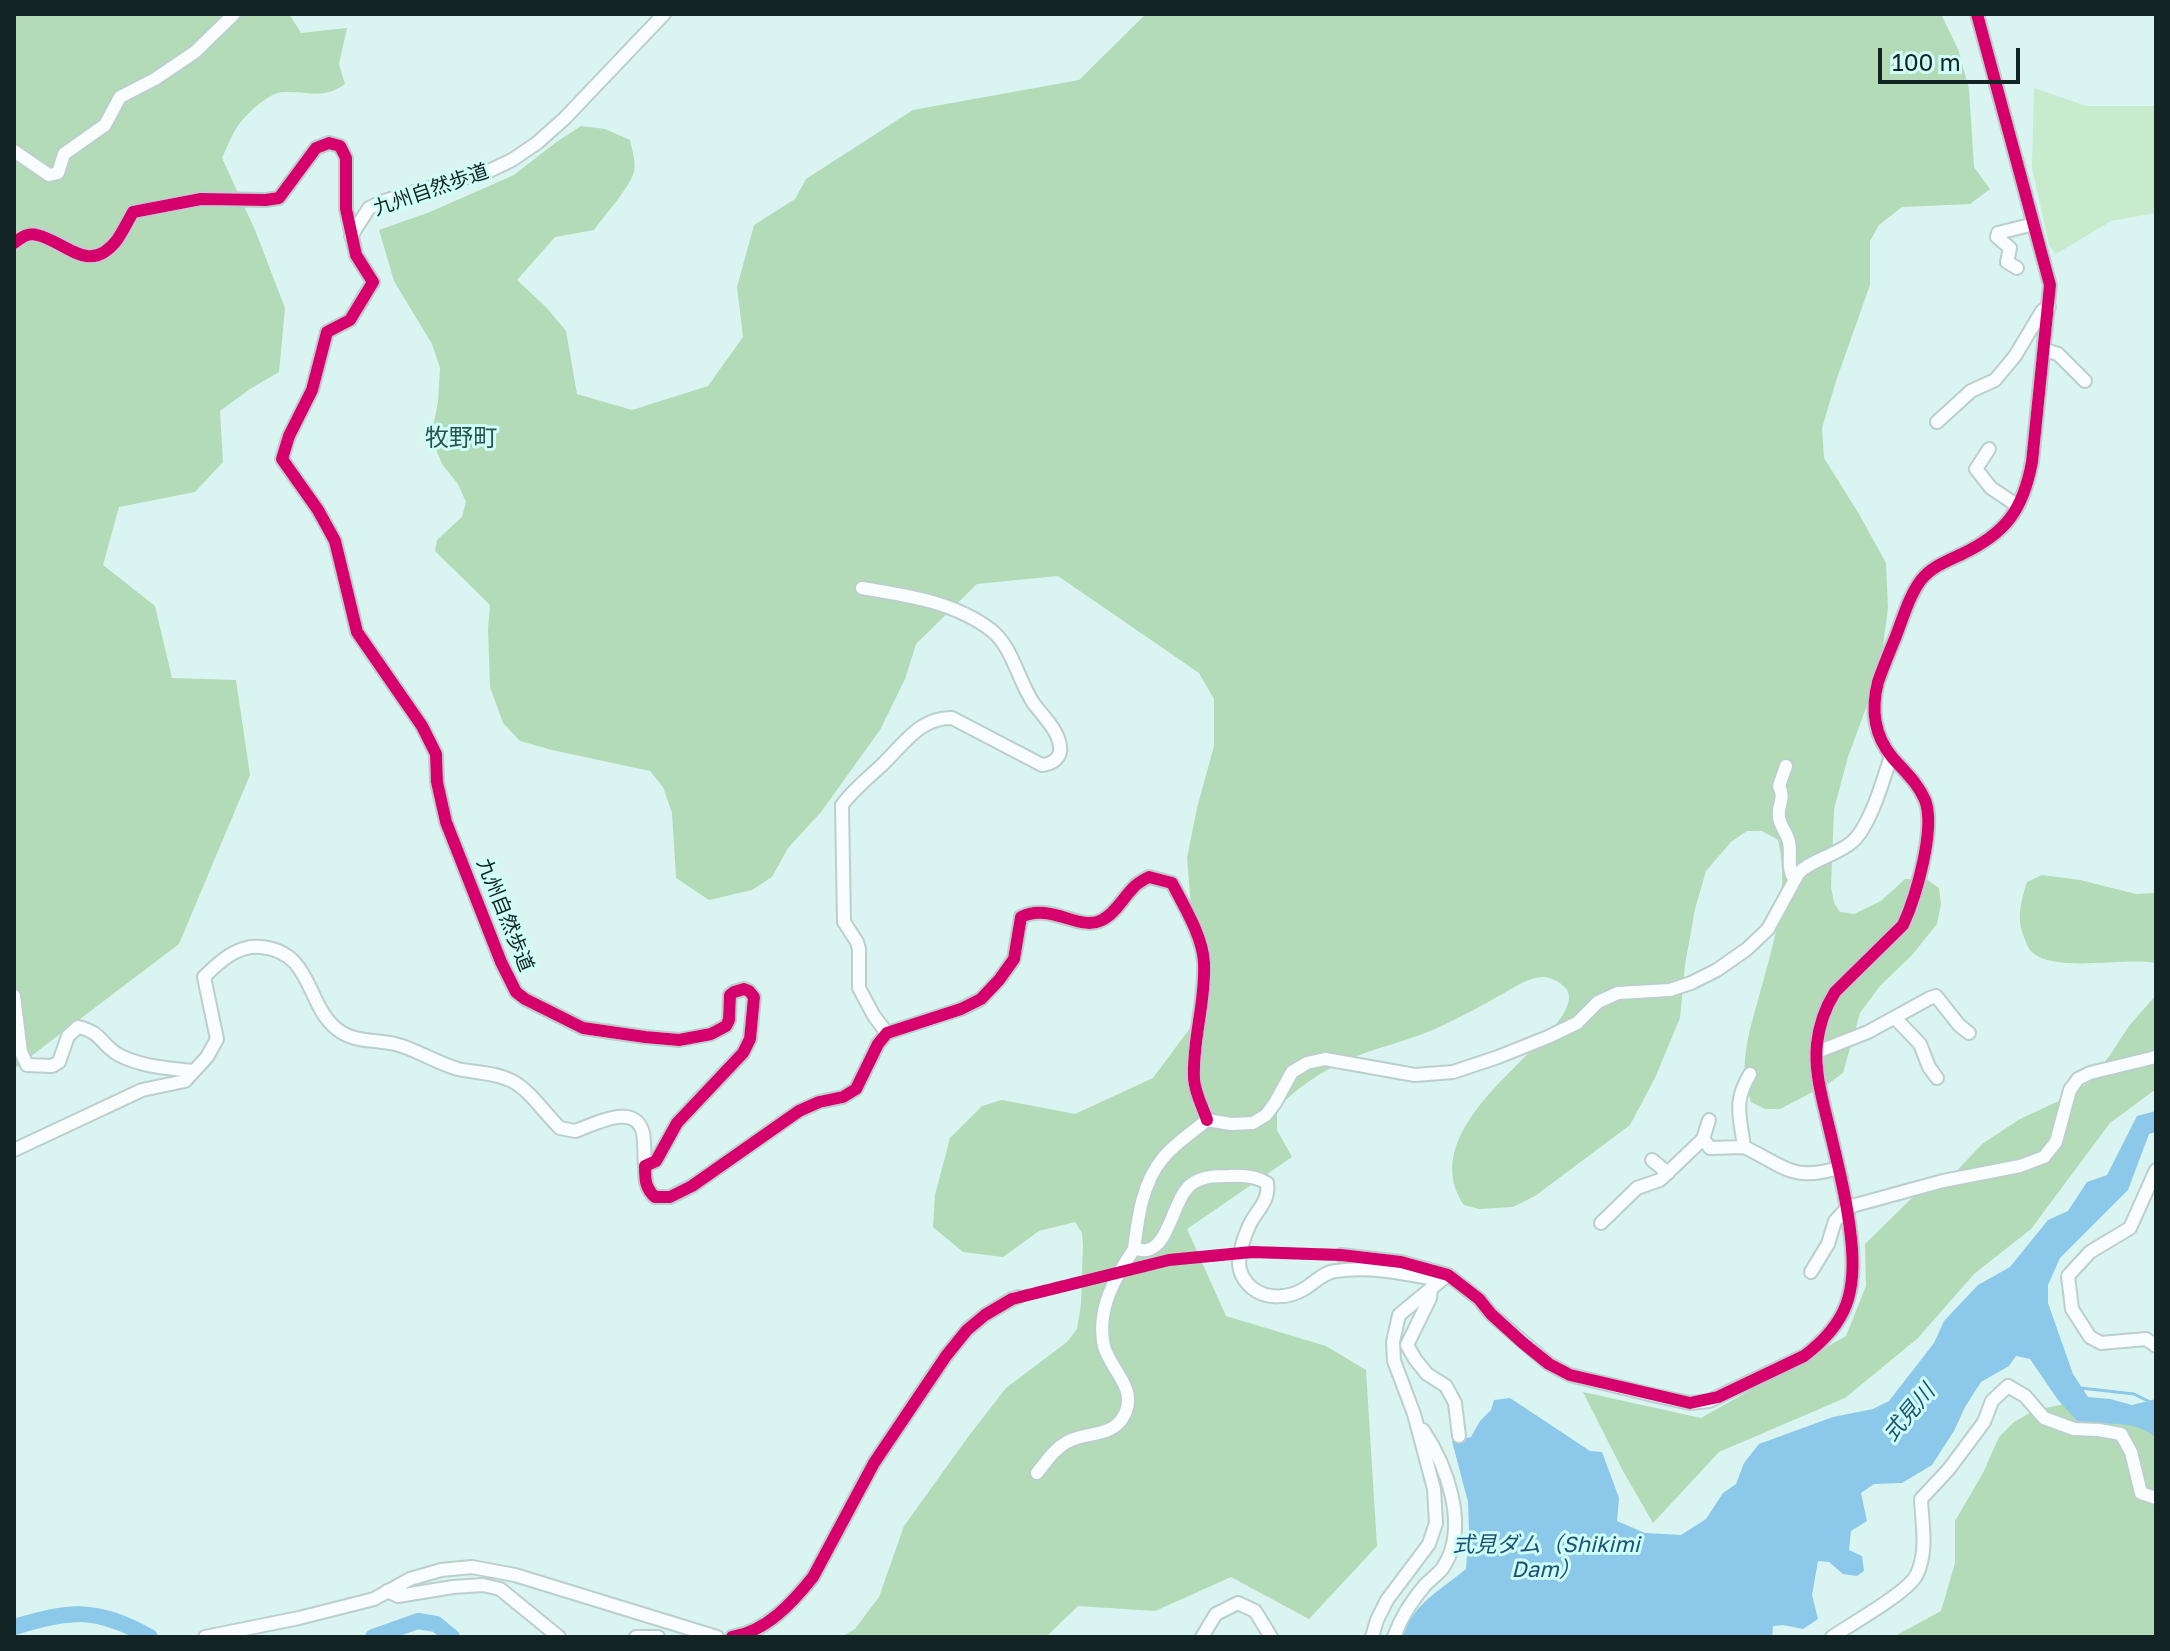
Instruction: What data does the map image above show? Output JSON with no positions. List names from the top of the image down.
{
  "streets": {
    "street": ["九州自然歩道"]
  },
  "districts": ["牧野町"],
  "water": ["式見川", "式見ダム（Shikimi Dam）"],
  "scale_bar": "100 m"
}
